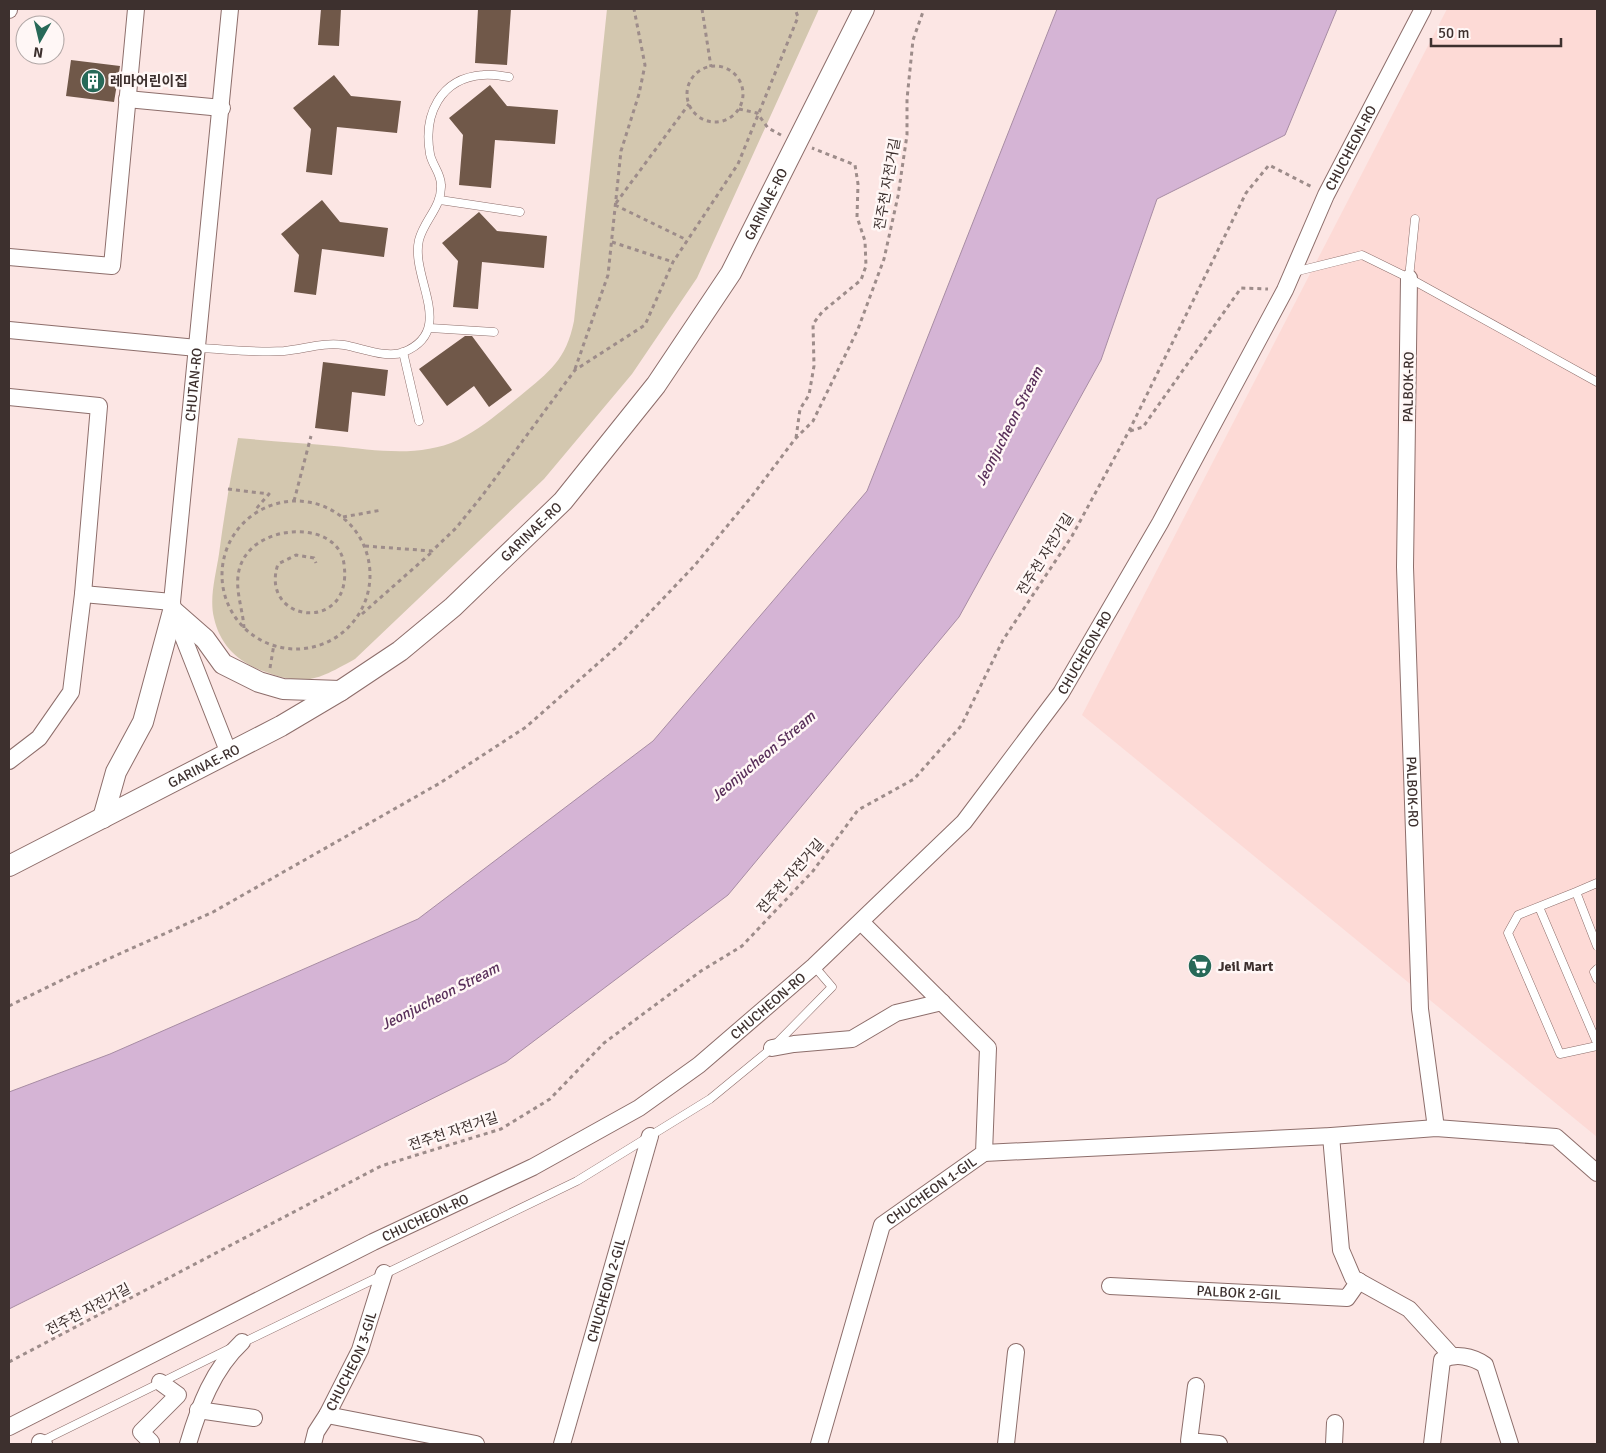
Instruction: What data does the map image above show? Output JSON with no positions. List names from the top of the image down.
{
  "streets": {
    "street": [
      "CHUCHEON-RO",
      "GARINAE-RO",
      "CHUTAN-RO",
      "PALBOK-RO",
      "CHUCHEON 1-GIL",
      "CHUCHEON 2-GIL",
      "PALBOK 2-GIL",
      "CHUCHEON 3-GIL"
    ],
    "path": ["전주천 자전거길"]
  },
  "crossings": [
    ["CHUCHEON-RO", "전주천 자전거길"],
    ["CHUCHEON-RO", "PALBOK-RO"],
    ["CHUCHEON-RO", "CHUCHEON 1-GIL"],
    ["CHUCHEON-RO", "CHUCHEON 2-GIL"],
    ["CHUCHEON-RO", "CHUCHEON 3-GIL"],
    ["GARINAE-RO", "CHUTAN-RO"]
  ],
  "water": ["Jeonjucheon Stream"],
  "places": {
    "building": ["레마어린이집"],
    "supermarket": ["Jeil Mart"]
  },
  "scale_bar": "50 m",
  "north": "bottom"
}
